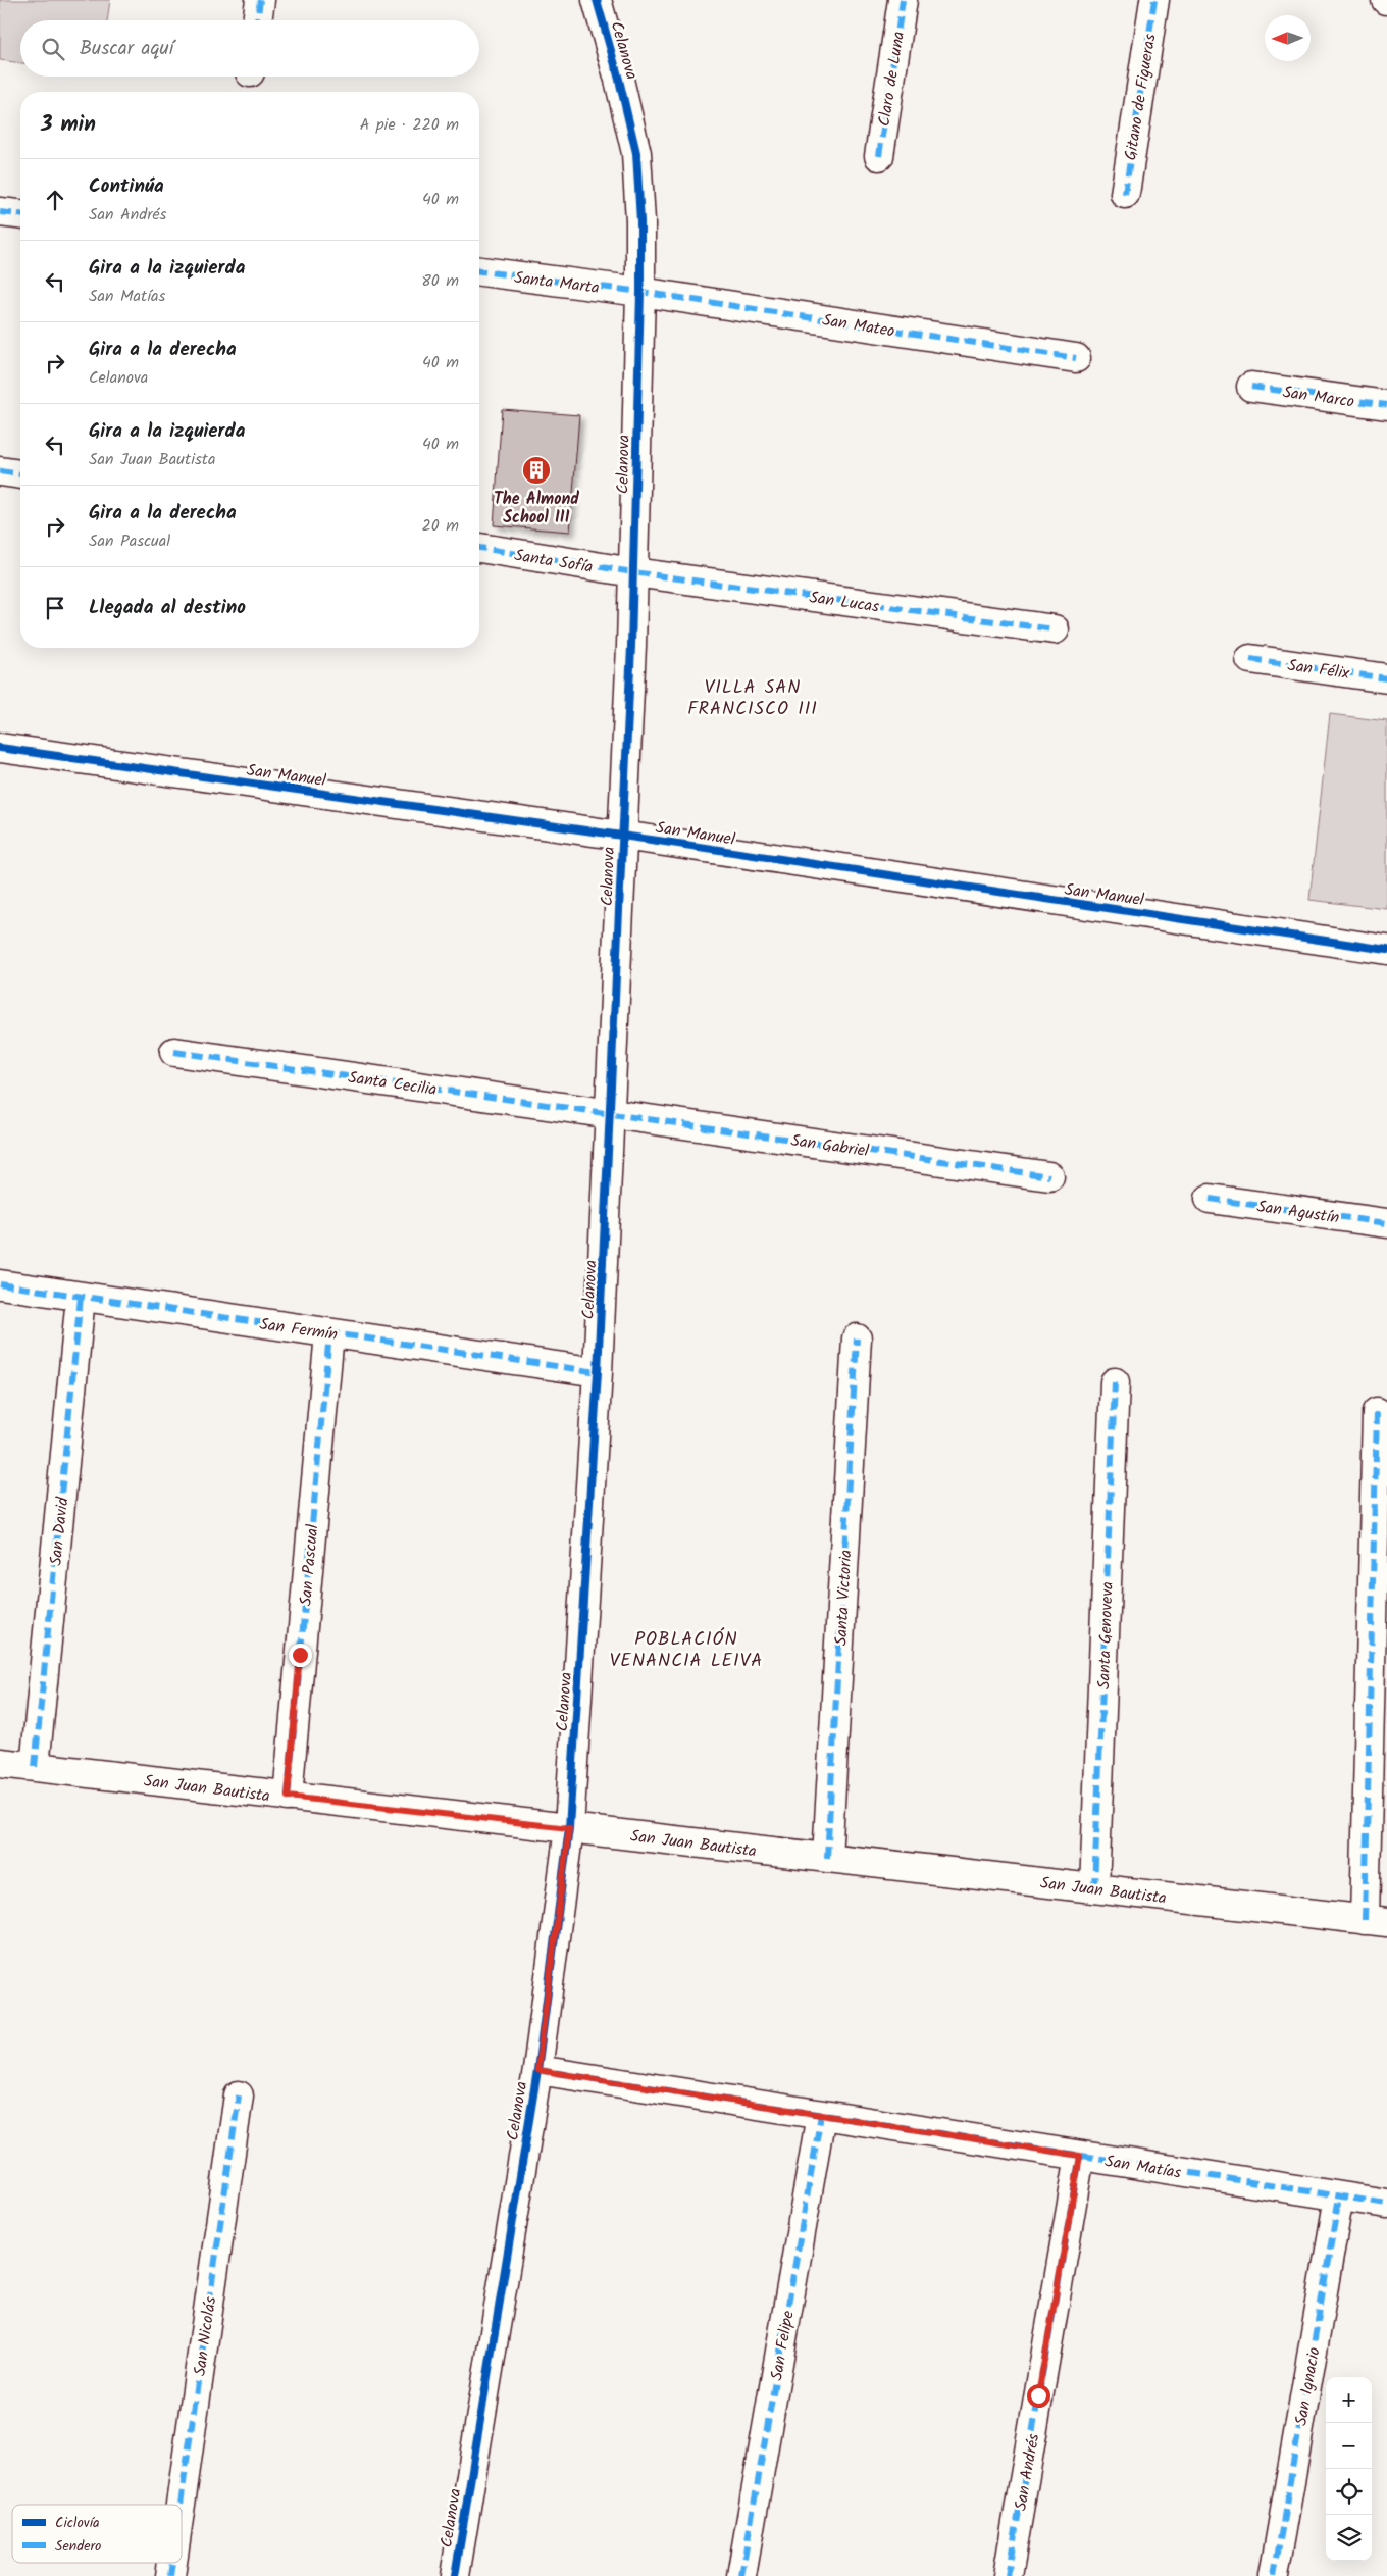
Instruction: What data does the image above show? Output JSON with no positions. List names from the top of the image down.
{
  "streets": {
    "street": [
      "Celanova",
      "Claro de Luna",
      "Gitano de Figueras",
      "Santa Marta",
      "San Mateo",
      "San Marco",
      "Santa Sofía",
      "San Lucas",
      "San Félix",
      "San Manuel",
      "Santa Cecilia",
      "San Gabriel",
      "San Agustín",
      "San Fermín",
      "San David",
      "San Pascual",
      "Santa Victoria",
      "Santa Genoveva",
      "San Juan Bautista",
      "San Matías",
      "San Nicolás",
      "San Felipe",
      "San Ignacio",
      "San Andrés"
    ]
  },
  "crossings": [
    ["Celanova", "Santa Marta"],
    ["Celanova", "San Mateo"],
    ["Celanova", "Santa Sofía"],
    ["Celanova", "San Lucas"],
    ["Celanova", "San Manuel"],
    ["Celanova", "Santa Cecilia"],
    ["Celanova", "San Gabriel"],
    ["Celanova", "San Fermín"],
    ["Celanova", "San Juan Bautista"],
    ["Celanova", "San Matías"],
    ["Santa Marta", "San Mateo"],
    ["Santa Sofía", "San Lucas"],
    ["Santa Cecilia", "San Gabriel"],
    ["San Fermín", "San David"],
    ["San Fermín", "San Pascual"],
    ["San David", "San Juan Bautista"],
    ["San Pascual", "San Juan Bautista"],
    ["Santa Victoria", "San Juan Bautista"],
    ["Santa Genoveva", "San Juan Bautista"],
    ["San Matías", "San Felipe"],
    ["San Matías", "San Ignacio"],
    ["San Matías", "San Andrés"]
  ],
  "districts": ["VILLA SAN FRANCISCO III", "POBLACIÓN VENANCIA LEIVA"],
  "places": {
    "building": ["The Almond School III"]
  },
  "legend": ["Ciclovía", "Sendero"],
  "north": "left",
  "page": {
    "search": "Buscar aquí",
    "heading": ["3 min", "A pie · 220 m"],
    "list": [
      ["Continúa", "San Andrés", "40 m"],
      ["Gira a la izquierda", "San Matías", "80 m"],
      ["Gira a la derecha", "Celanova", "40 m"],
      ["Gira a la izquierda", "San Juan Bautista", "40 m"],
      ["Gira a la derecha", "San Pascual", "20 m"],
      "Llegada al destino"
    ],
    "map_buttons": ["+", "−"]
  }
}
